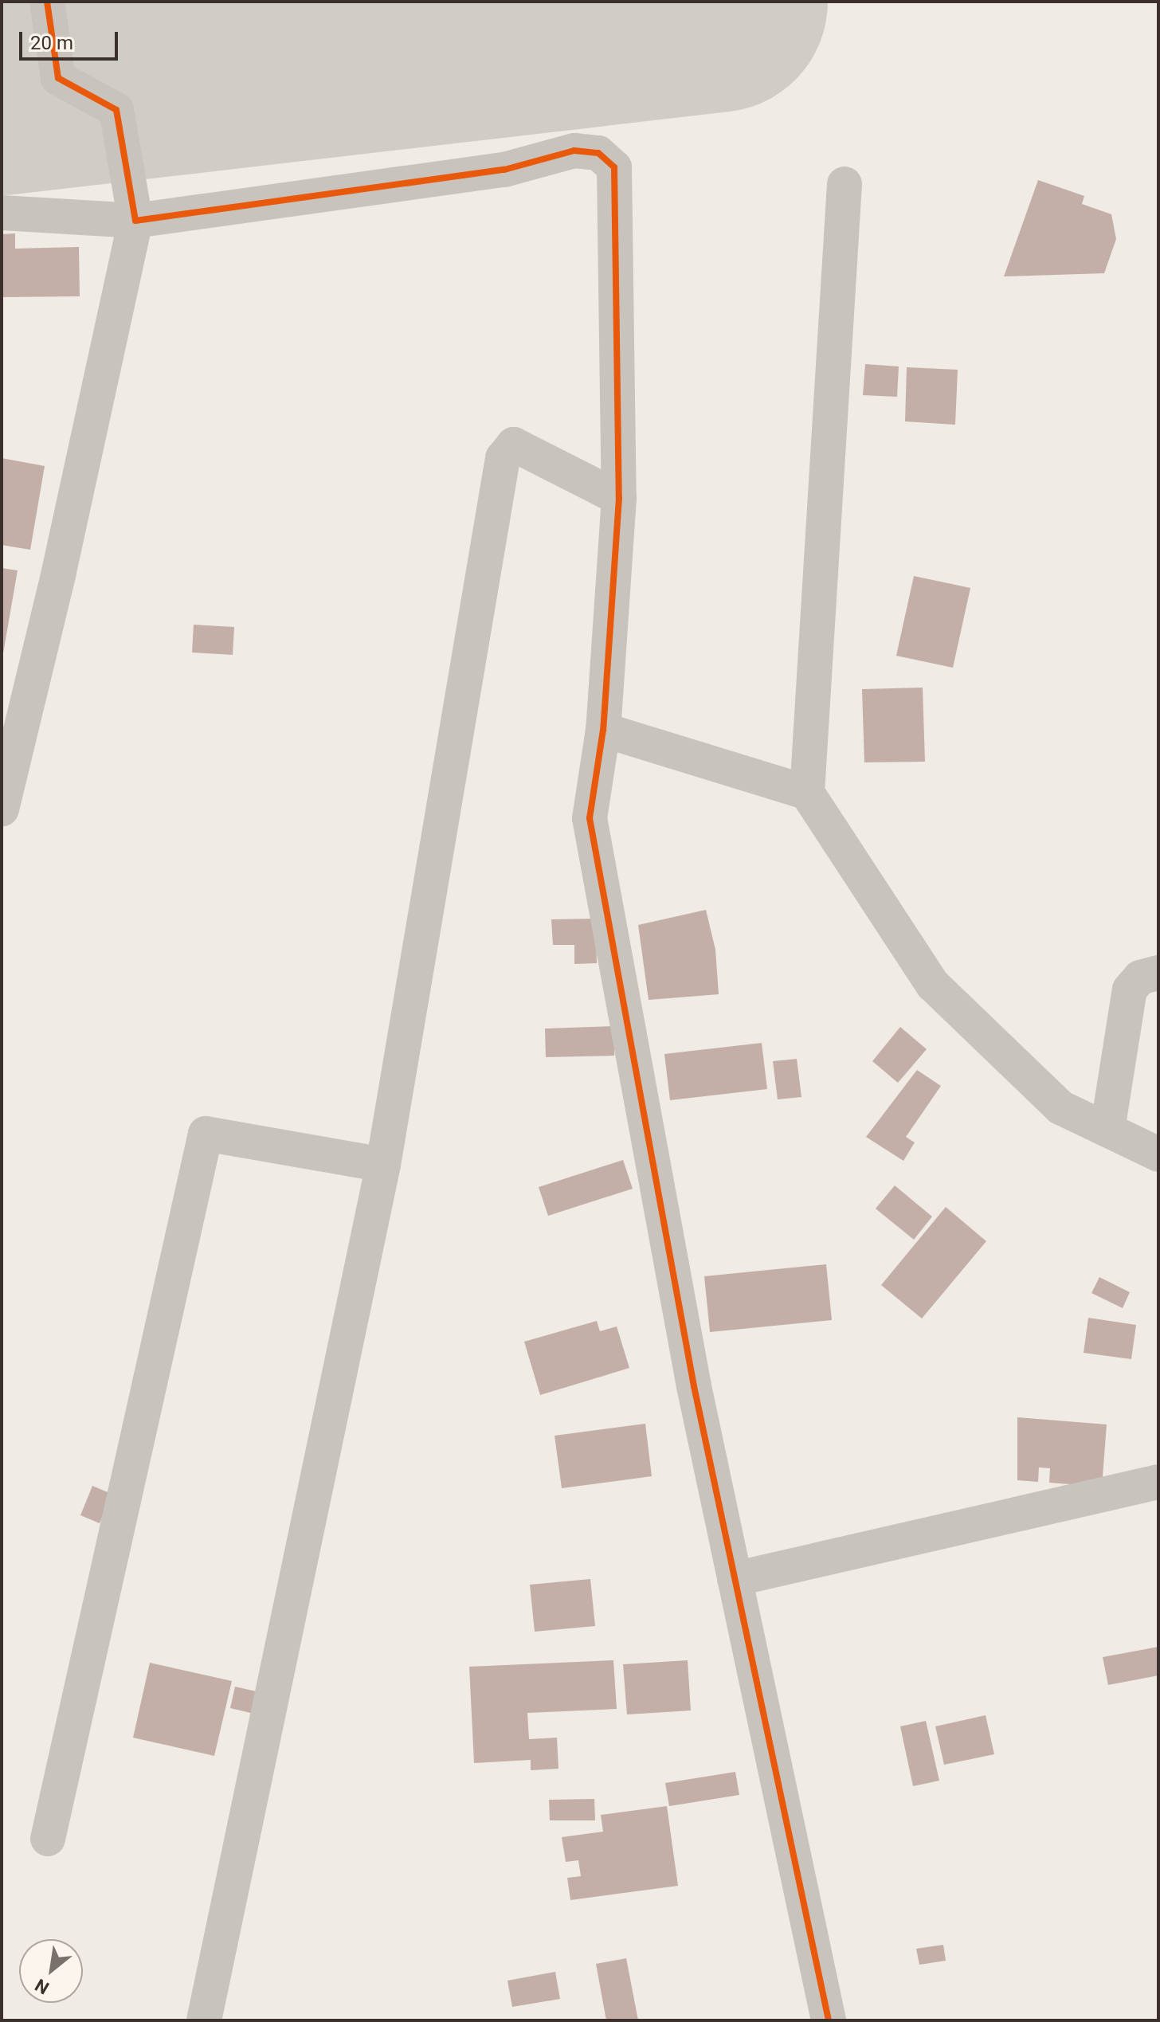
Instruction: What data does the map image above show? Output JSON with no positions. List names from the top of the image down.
{
  "scale_bar": "20 m",
  "north": "bottom left"
}
